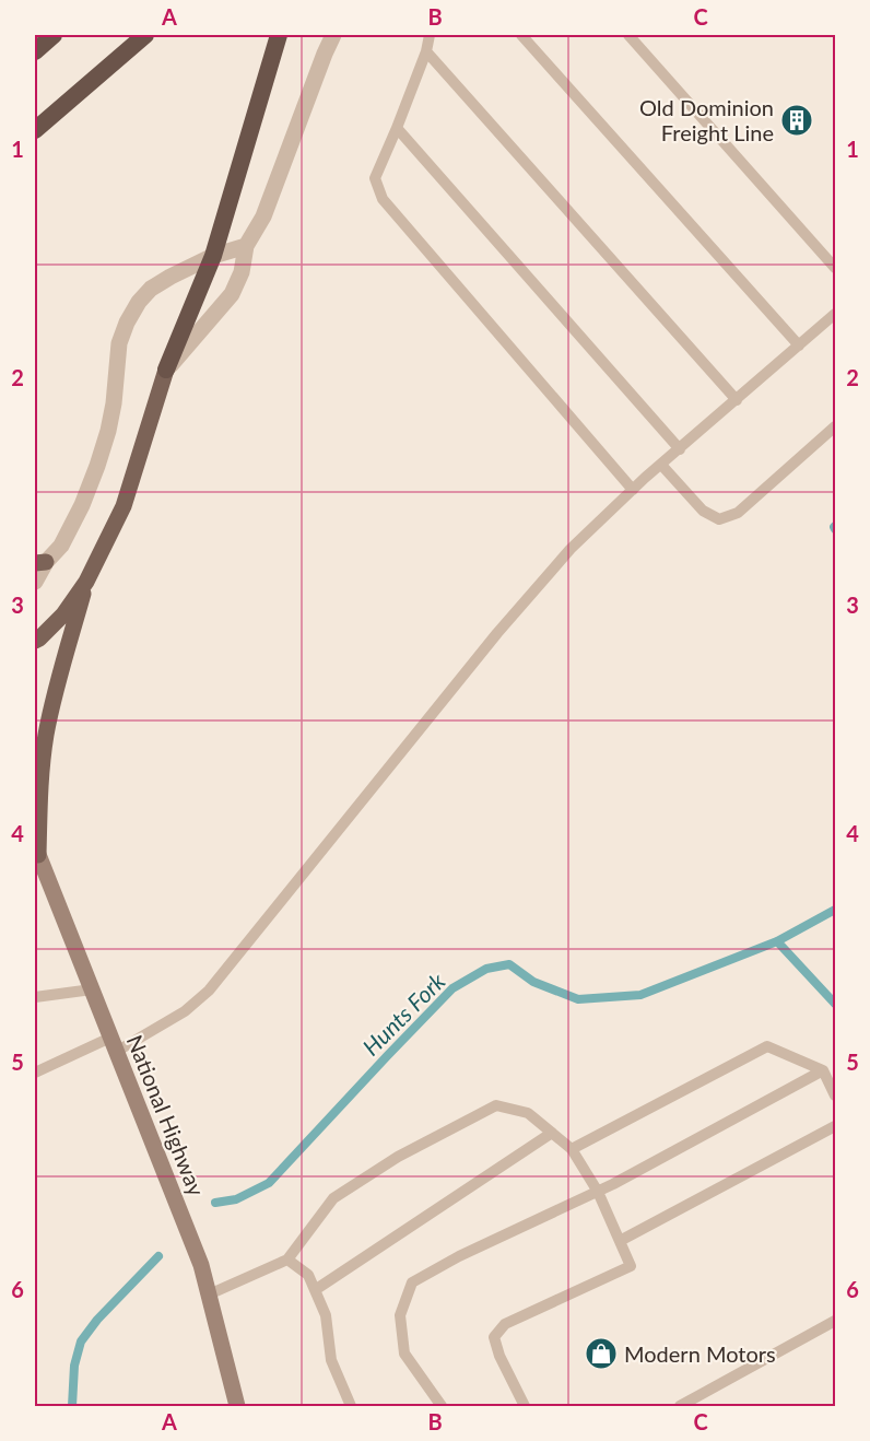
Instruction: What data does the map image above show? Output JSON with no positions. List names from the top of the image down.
{
  "streets": {
    "main road": ["National Highway"]
  },
  "water": ["Hunts Fork"],
  "places": {
    "building": ["Old Dominion Freight Line"],
    "shop": ["Modern Motors"]
  },
  "grid": {
    "columns": ["A", "B", "C"],
    "rows": [
      "1",
      "2",
      "3",
      "4",
      "5",
      "6"
    ]
  }
}
